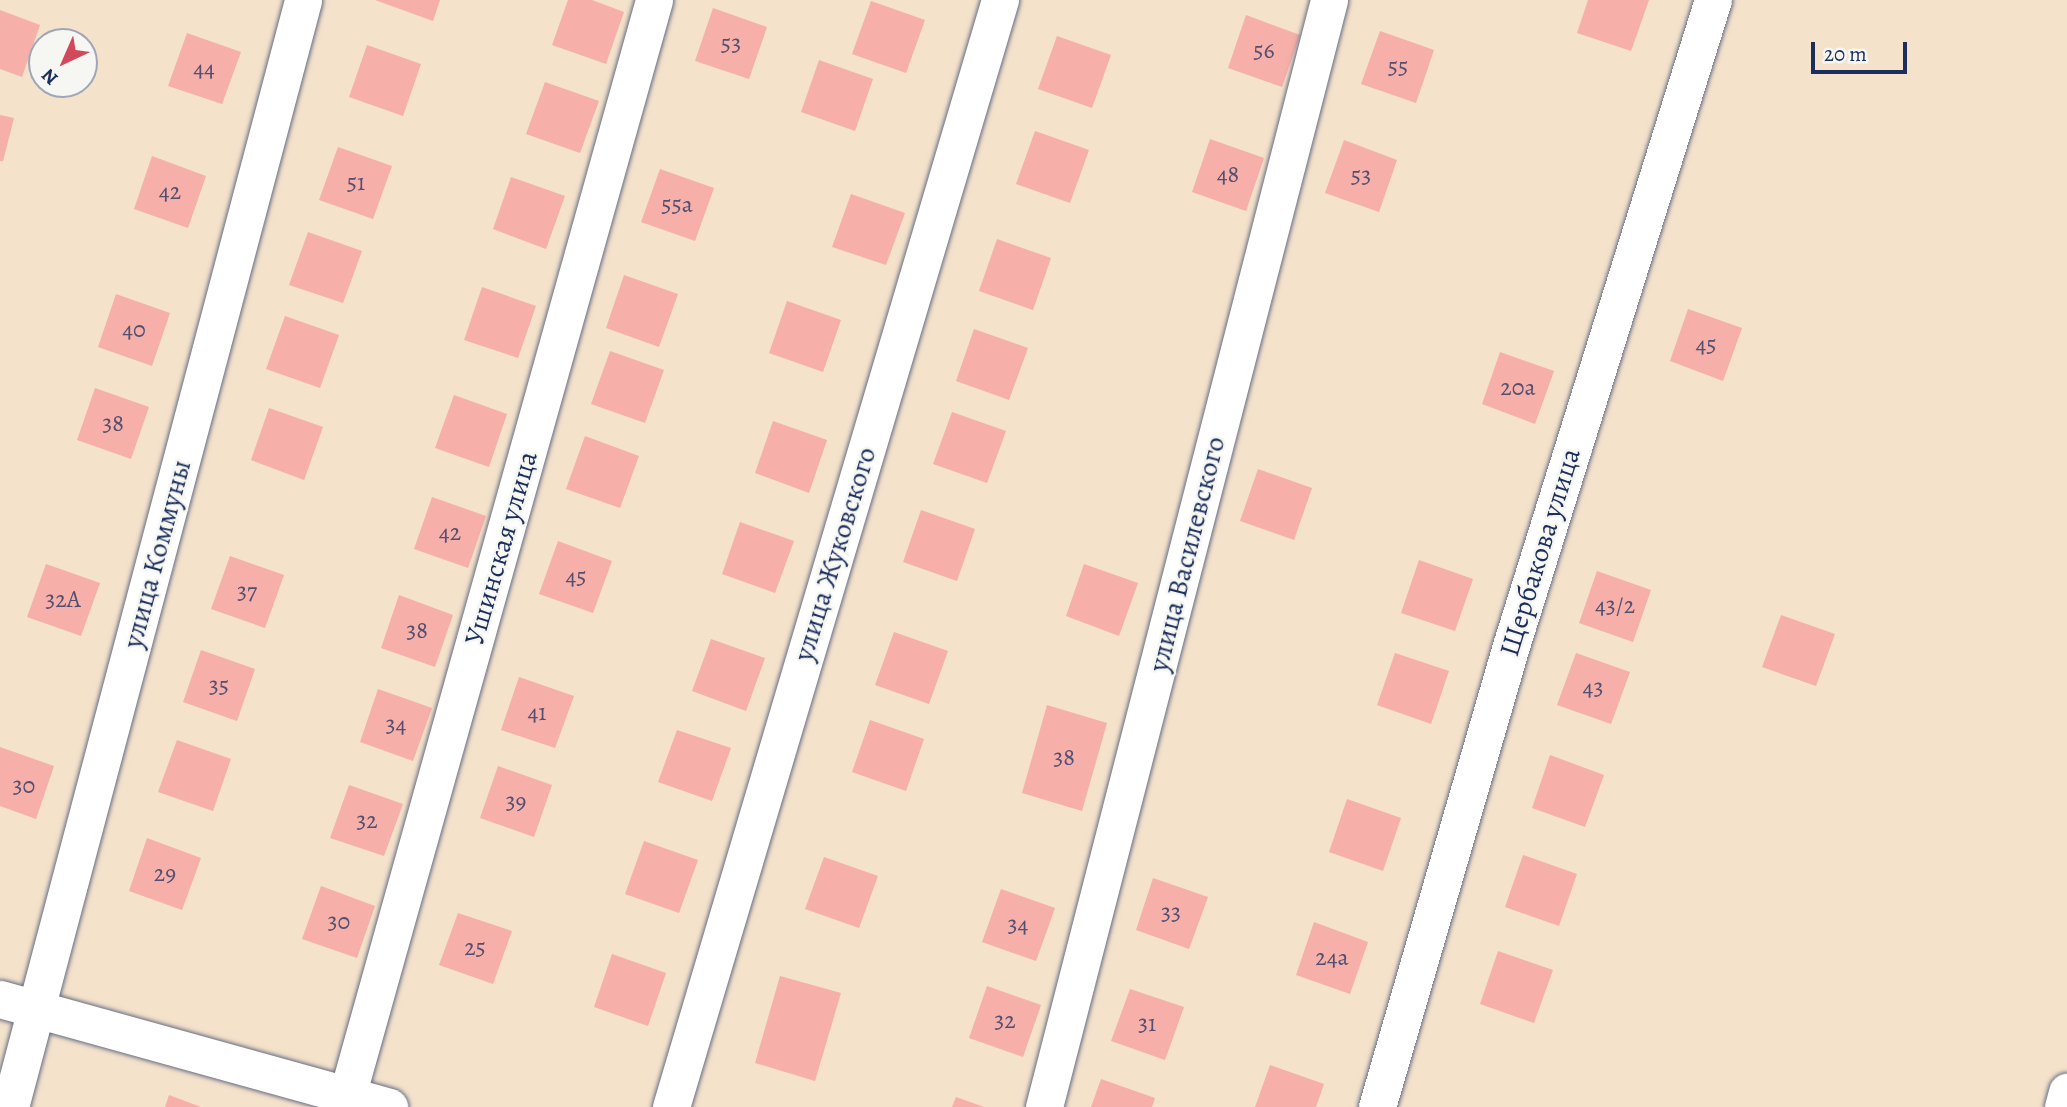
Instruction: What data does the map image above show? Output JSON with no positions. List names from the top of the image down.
{
  "streets": {
    "street": [
      "Ушинская улица",
      "Щербакова улица",
      "улица Коммуны",
      "улица Жуковского",
      "улица Василевского"
    ]
  },
  "house_numbers": [
    "53",
    "56",
    "55",
    "44",
    "48",
    "53",
    "51",
    "42",
    "55а",
    "40",
    "45",
    "20а",
    "38",
    "42",
    "45",
    "37",
    "32А",
    "43/2",
    "38",
    "35",
    "43",
    "41",
    "34",
    "38",
    "30",
    "39",
    "32",
    "29",
    "33",
    "30",
    "34",
    "25",
    "24а",
    "32",
    "31"
  ],
  "scale_bar": "20 m",
  "north": "bottom left"
}
